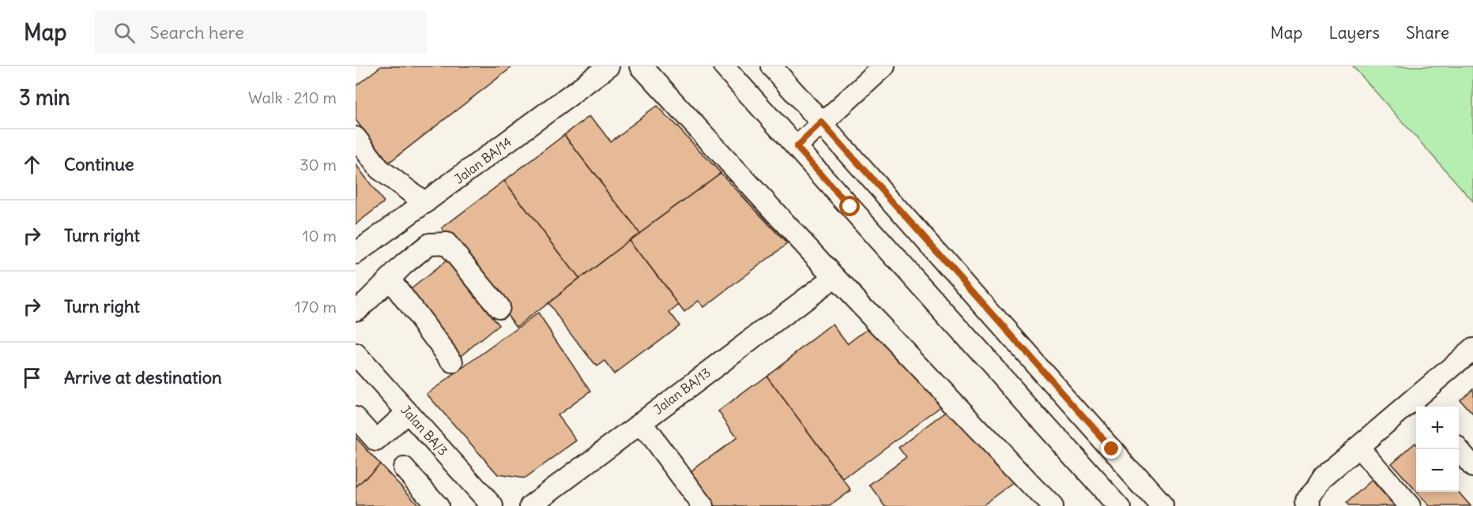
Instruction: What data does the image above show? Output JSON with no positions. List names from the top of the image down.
{
  "streets": {
    "street": ["Jalan BA/14", "Jalan BA/13", "Jalan BA/3"]
  },
  "page": {
    "header": "Map",
    "search": "Search here",
    "nav": ["Map", "Layers", "Share"],
    "heading": ["3 min", "Walk · 210 m"],
    "list": [
      ["Continue", "30 m"],
      ["Turn right", "10 m"],
      ["Turn right", "170 m"],
      "Arrive at destination"
    ],
    "map_buttons": ["+", "−"]
  }
}
